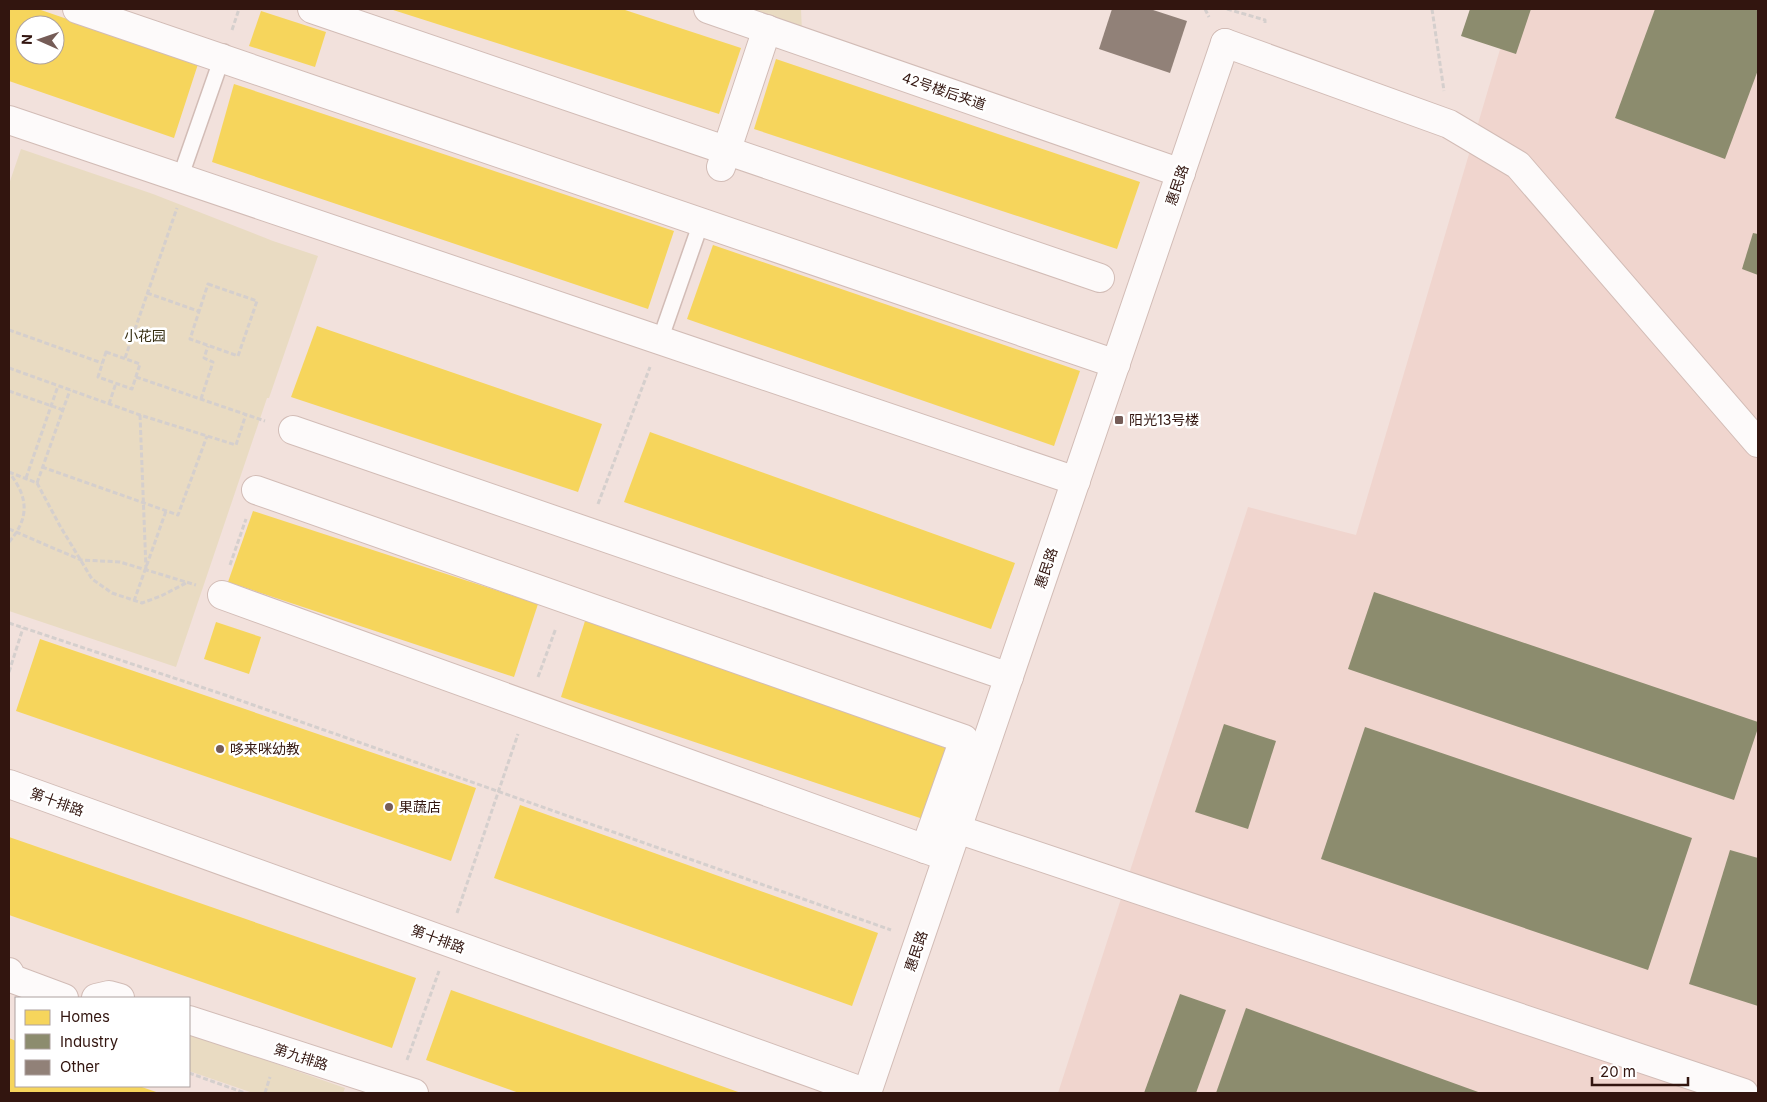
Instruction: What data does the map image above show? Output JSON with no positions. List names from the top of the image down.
{
  "streets": {
    "street": [
      "42号楼后夹道",
      "惠民路",
      "第十排路",
      "第九排路"
    ]
  },
  "crossings": [
    ["42号楼后夹道", "惠民路"],
    ["惠民路", "第十排路"]
  ],
  "parks": ["小花园"],
  "places": {
    "transit": ["阳光13号楼"],
    "other": ["哆来咪幼教", "果蔬店"]
  },
  "legend": ["Homes", "Industry", "Other"],
  "scale_bar": "20 m",
  "north": "left"
}
